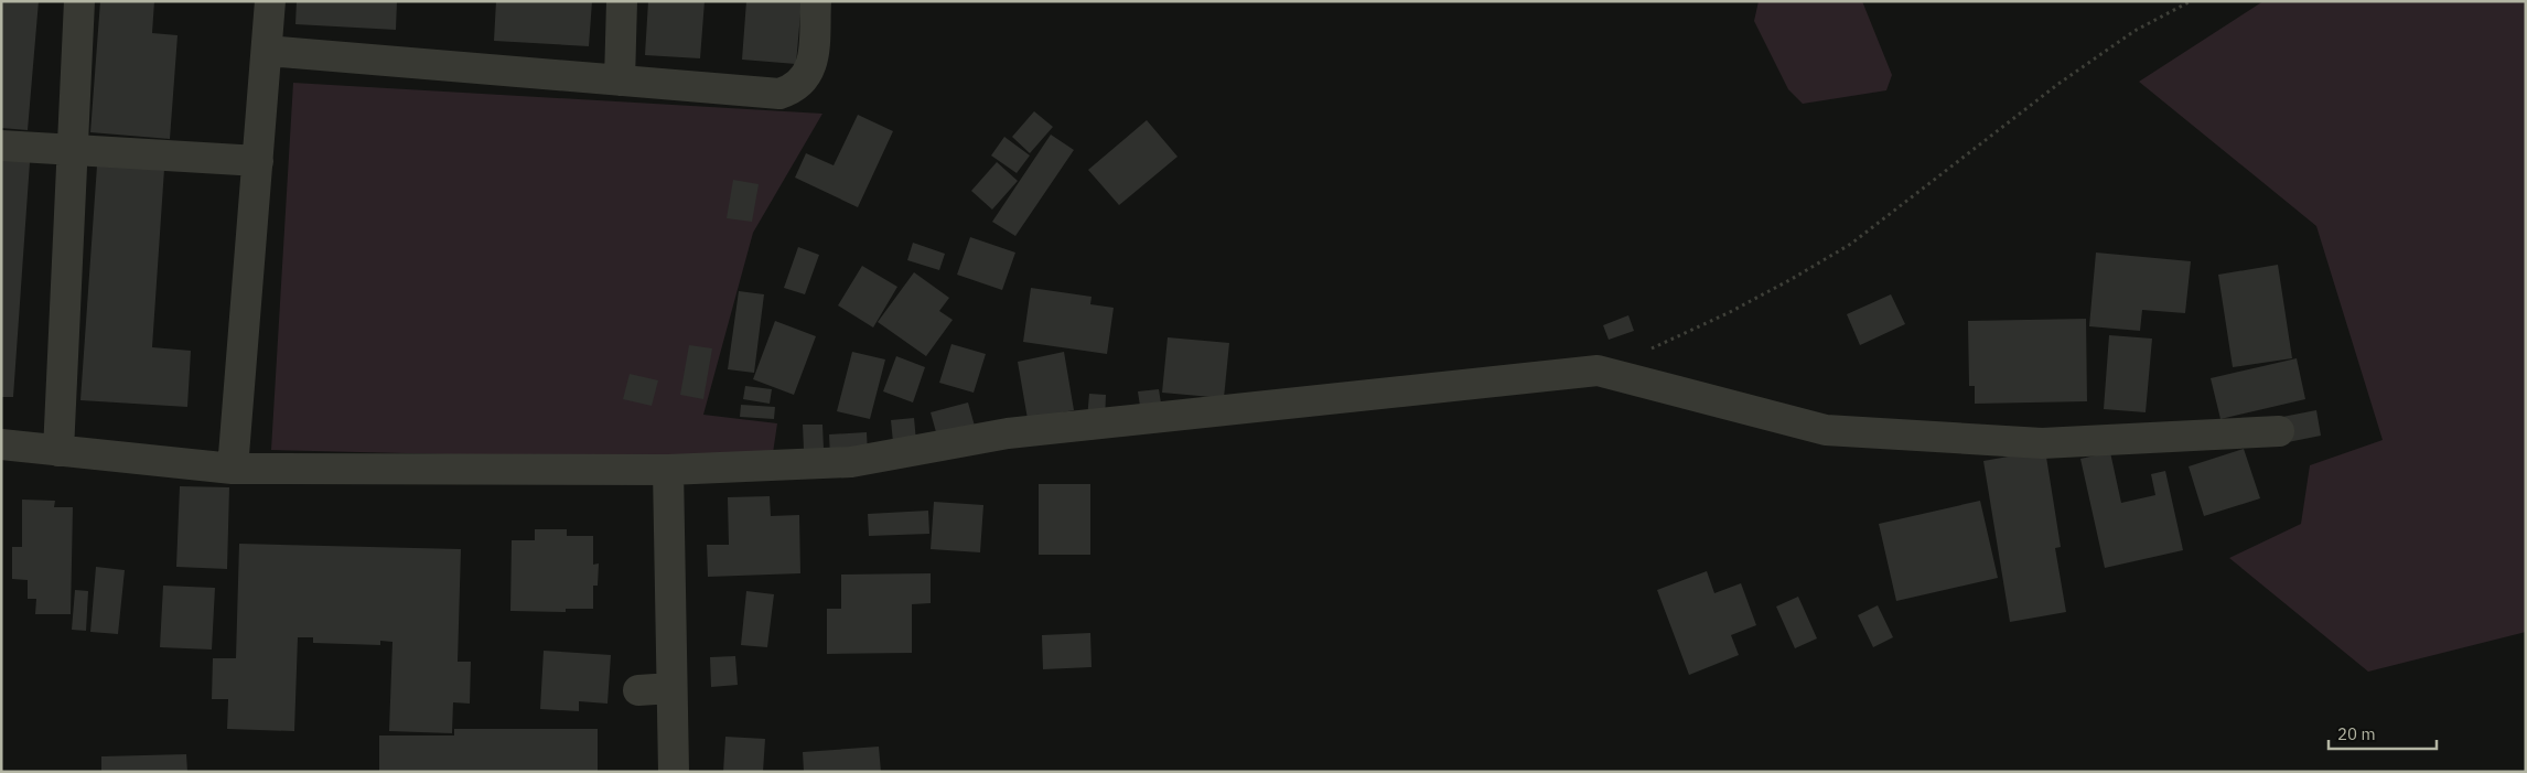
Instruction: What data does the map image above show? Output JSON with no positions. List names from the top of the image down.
{
  "scale_bar": "20 m"
}
